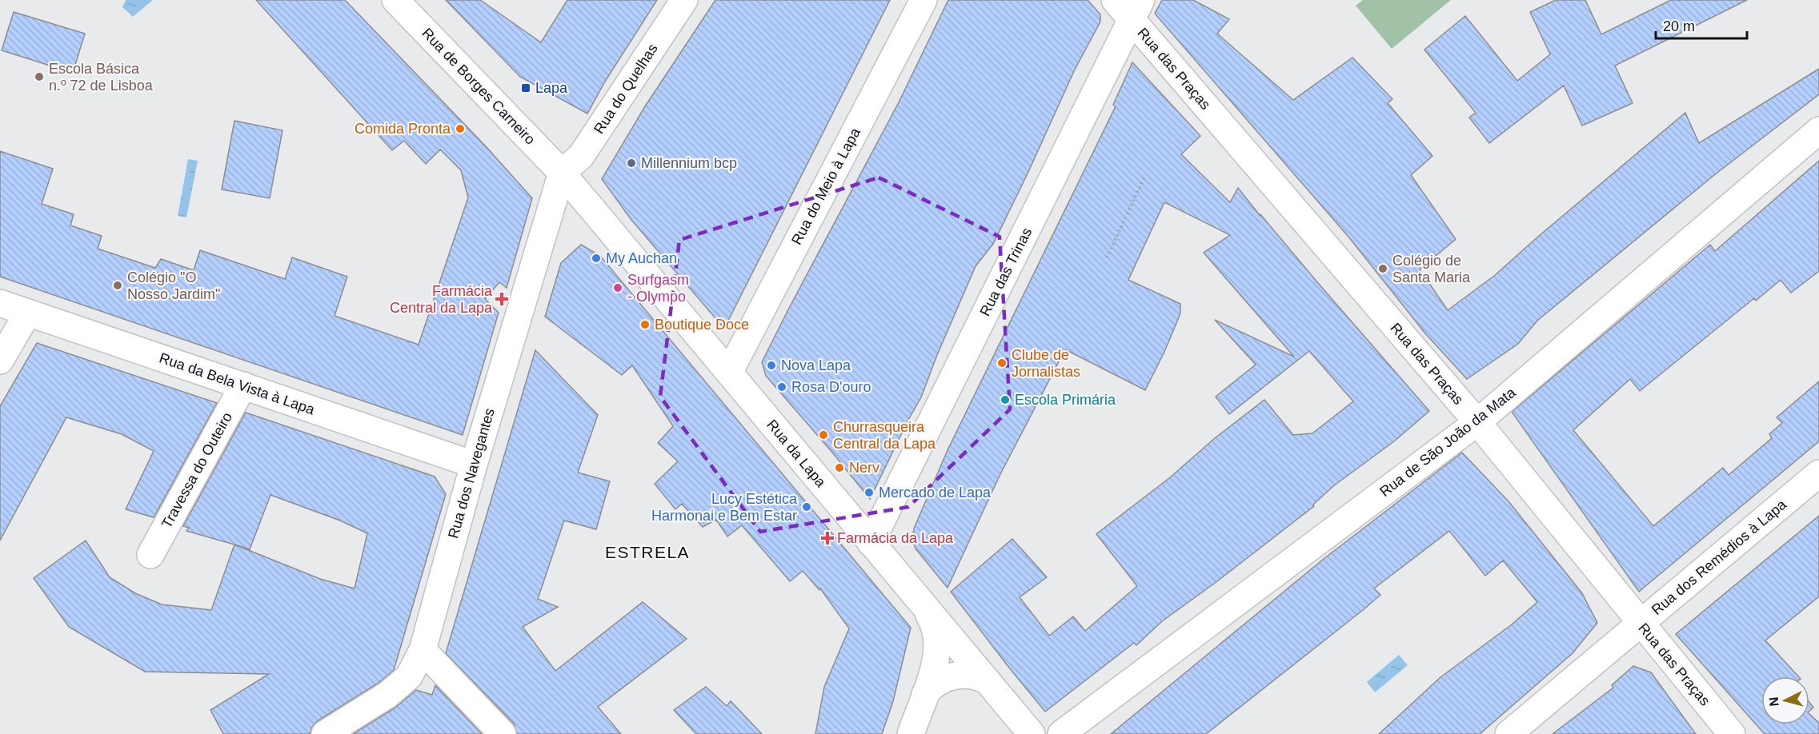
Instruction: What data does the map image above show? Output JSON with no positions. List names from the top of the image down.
{
  "streets": {
    "street": [
      "Rua das Praças",
      "Rua de Borges Carneiro",
      "Rua do Quelhas",
      "Rua do Meio à Lapa",
      "Rua das Trinas",
      "Rua da Bela Vista à Lapa",
      "Rua de São João da Mata",
      "Rua da Lapa",
      "Travessa do Outeiro",
      "Rua dos Navegantes",
      "Rua dos Remédios à Lapa"
    ]
  },
  "crossings": [
    ["Rua das Praças", "Rua das Trinas"],
    ["Rua das Praças", "Rua de São João da Mata"],
    ["Rua das Praças", "Rua dos Remédios à Lapa"],
    ["Rua de Borges Carneiro", "Rua do Quelhas"],
    ["Rua de Borges Carneiro", "Rua da Lapa"],
    ["Rua de Borges Carneiro", "Rua dos Navegantes"],
    ["Rua do Quelhas", "Rua da Lapa"],
    ["Rua do Quelhas", "Rua dos Navegantes"],
    ["Rua do Meio à Lapa", "Rua da Lapa"],
    ["Rua das Trinas", "Rua da Lapa"],
    ["Rua da Bela Vista à Lapa", "Travessa do Outeiro"],
    ["Rua da Bela Vista à Lapa", "Rua dos Navegantes"],
    ["Rua da Lapa", "Rua dos Navegantes"]
  ],
  "districts": ["ESTRELA"],
  "places": {
    "other": [
      "Escola Básica n.º 72 de Lisboa",
      "Comida Pronta",
      "Millennium bcp",
      "My Auchan",
      "Colégio de Santa Maria",
      "Colégio \"O Nosso Jardim\"",
      "Surfgasm - Olympo",
      "Boutique Doce",
      "Clube de Jornalistas",
      "Nova Lapa",
      "Rosa D'ouro",
      "Escola Primária",
      "Churrasqueira Central da Lapa",
      "Nerv",
      "Mercado de Lapa",
      "Lucy Estética Harmonai e Bem Estar"
    ],
    "transit": ["Lapa"],
    "health": ["Farmácia Central da Lapa", "Farmácia da Lapa"]
  },
  "scale_bar": "20 m",
  "north": "left"
}
